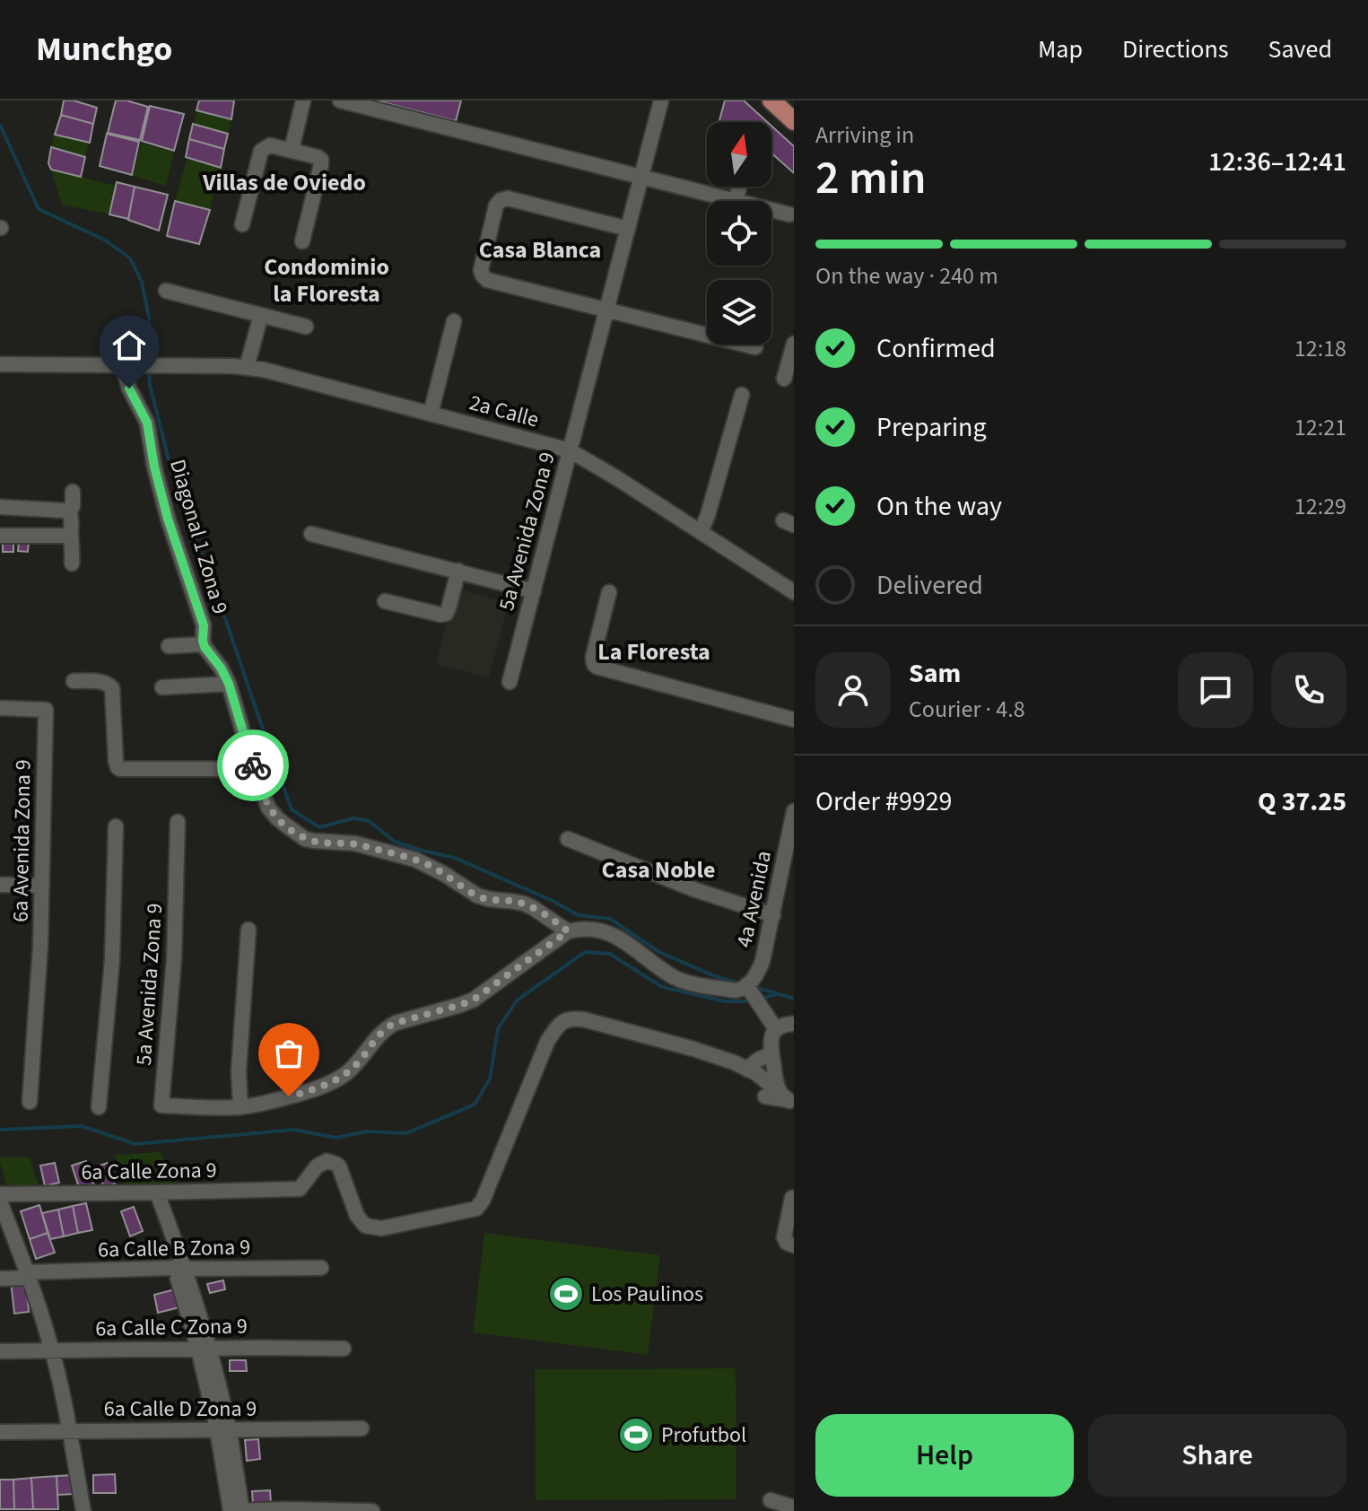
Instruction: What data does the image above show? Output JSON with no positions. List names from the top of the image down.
{
  "streets": {
    "street": [
      "2a Calle",
      "5a Avenida Zona 9",
      "Diagonal 1 Zona 9",
      "6a Avenida Zona 9",
      "4a Avenida",
      "6a Calle Zona 9",
      "6a Calle B Zona 9",
      "6a Calle C Zona 9",
      "6a Calle D Zona 9"
    ]
  },
  "crossings": [
    ["2a Calle", "5a Avenida Zona 9"],
    ["2a Calle", "Diagonal 1 Zona 9"]
  ],
  "districts": [
    "Villas de Oviedo",
    "Casa Blanca",
    "Condominio la Floresta",
    "La Floresta",
    "Casa Noble"
  ],
  "places": {
    "sports": ["Los Paulinos", "Profutbol"]
  },
  "north": "top",
  "page": {
    "header": "Munchgo",
    "nav": ["Map", "Directions", "Saved"],
    "heading": ["2 min", "Arriving in", "12:36–12:41"],
    "panel": [
      "Sam",
      "Courier · 4.8",
      "Order #9929",
      "Q 37.25"
    ],
    "bar": "On the way · 240 m",
    "list": [
      ["Confirmed", "12:18"],
      ["Preparing", "12:21"],
      ["On the way", "12:29"],
      "Delivered"
    ],
    "buttons": ["Help", "Share"]
  }
}
